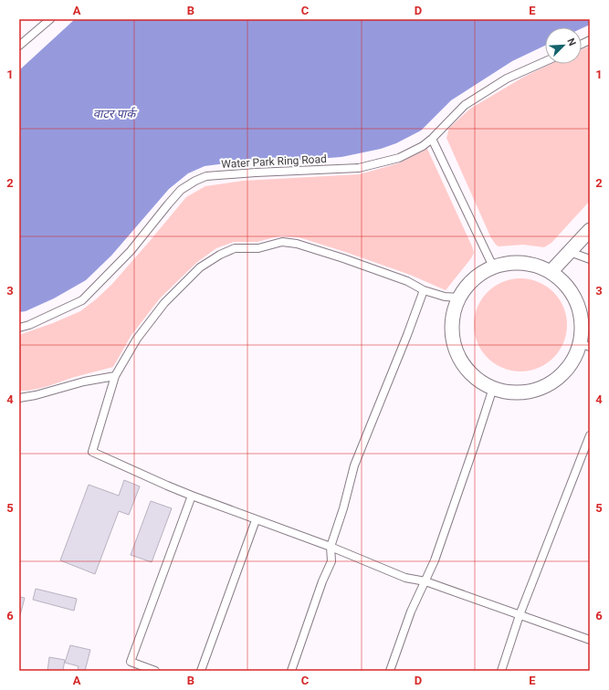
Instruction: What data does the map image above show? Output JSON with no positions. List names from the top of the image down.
{
  "streets": {
    "lane": ["Water Park Ring Road"]
  },
  "water": ["वाटर पार्क"],
  "north": "top right",
  "grid": {
    "columns": [
      "A",
      "B",
      "C",
      "D",
      "E"
    ],
    "rows": [
      "1",
      "2",
      "3",
      "4",
      "5",
      "6"
    ]
  }
}
